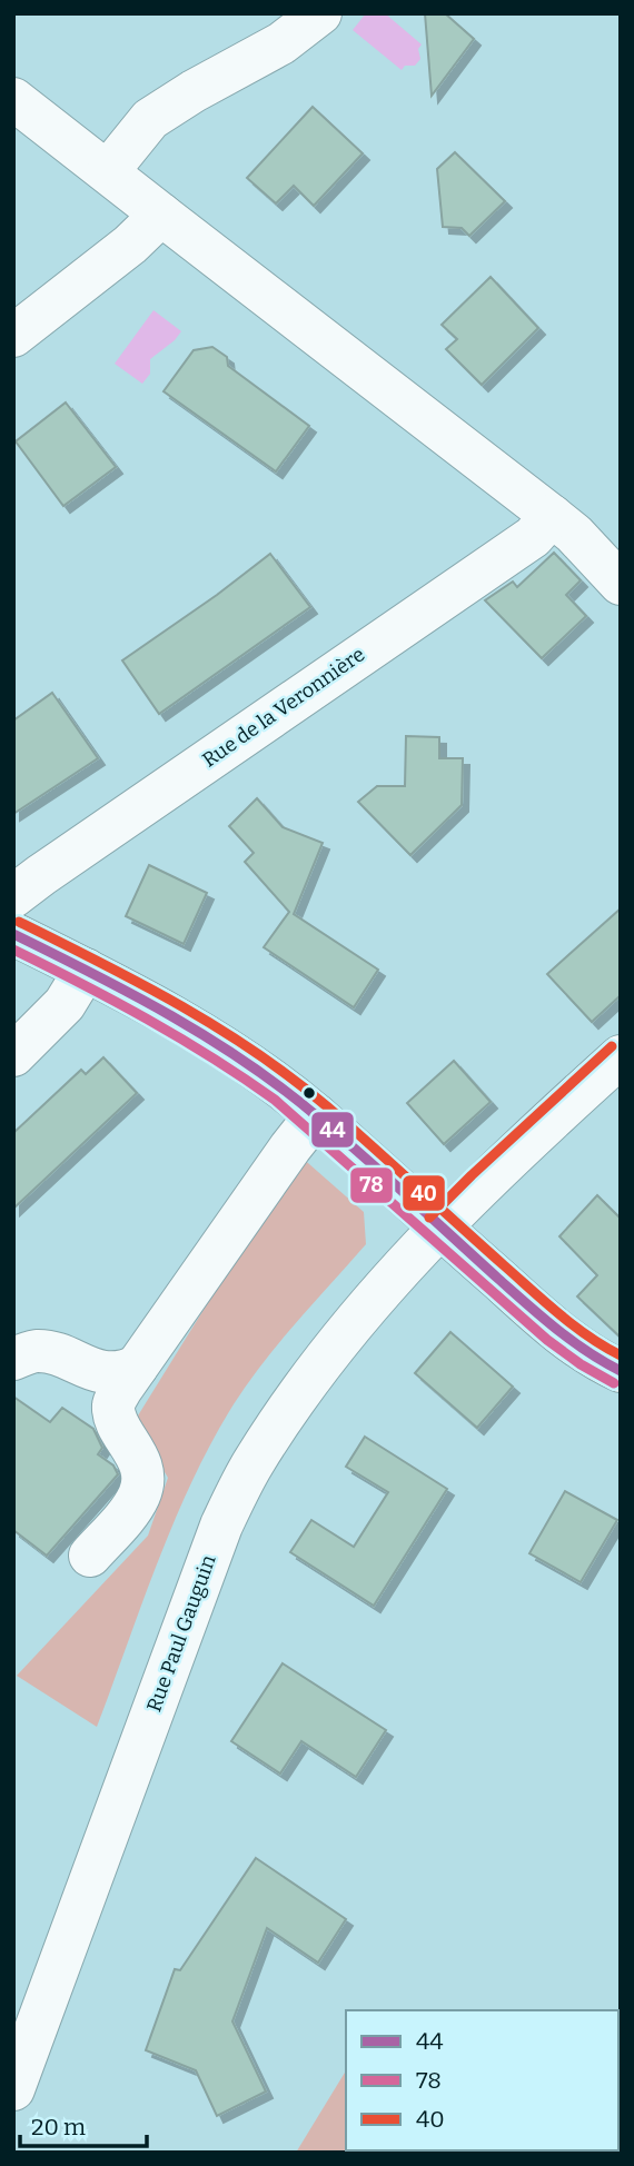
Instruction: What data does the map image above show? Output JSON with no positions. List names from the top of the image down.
{
  "streets": {
    "street": ["Rue de la Veronnière", "Rue Paul Gauguin"]
  },
  "lines": ["transit line 40", "transit line 44", "transit line 78"],
  "legend": ["44", "78", "40"],
  "scale_bar": "20 m"
}
